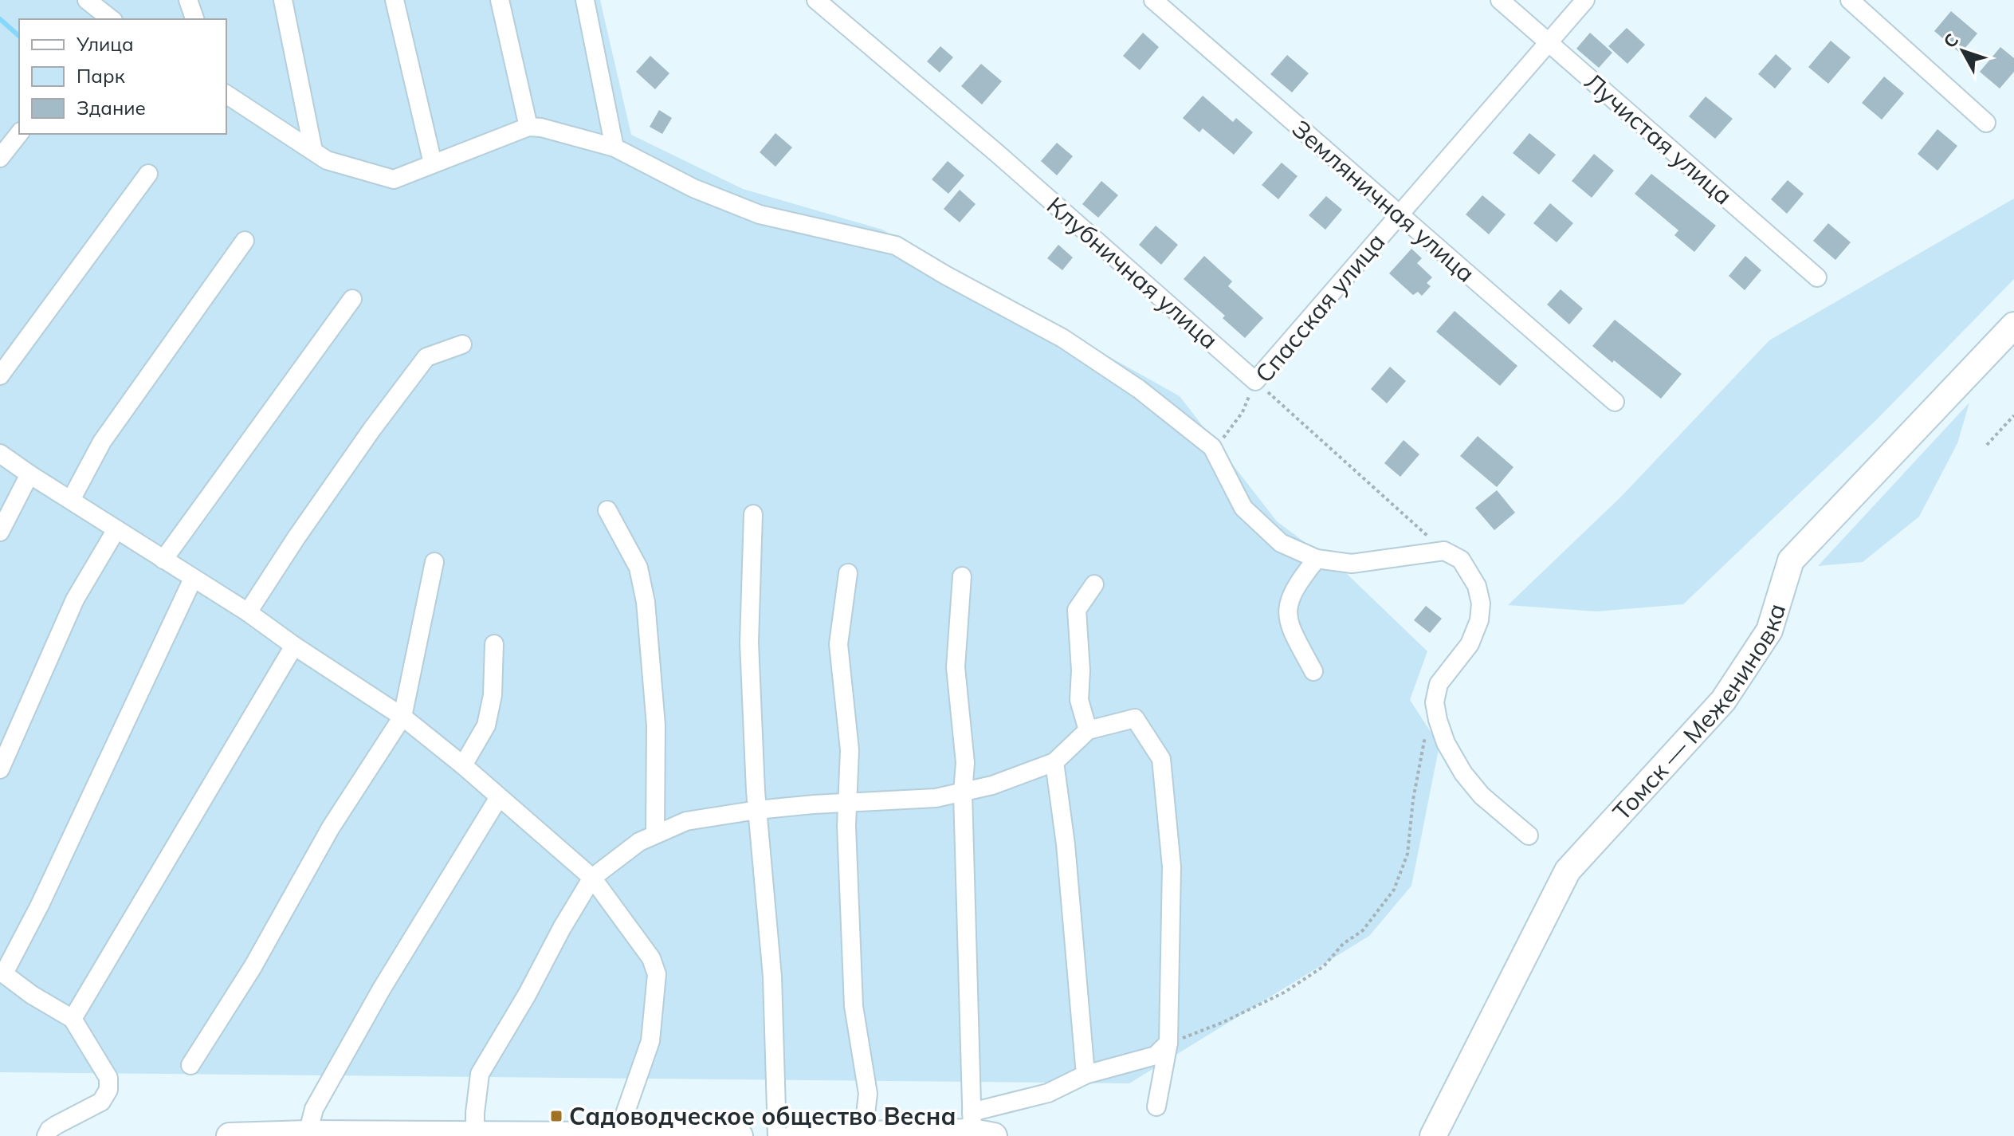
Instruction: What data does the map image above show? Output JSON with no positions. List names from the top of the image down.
{
  "streets": {
    "street": [
      "Лучистая улица",
      "Земляничная улица",
      "Клубничная улица",
      "Спасская улица",
      "Томск — Межениновка"
    ]
  },
  "crossings": [
    ["Лучистая улица", "Спасская улица"],
    ["Земляничная улица", "Спасская улица"],
    ["Клубничная улица", "Спасская улица"]
  ],
  "places": {
    "transit": ["Садоводческое общество Весна"]
  },
  "legend": ["Улица", "Парк", "Здание"],
  "north": "top left"
}
